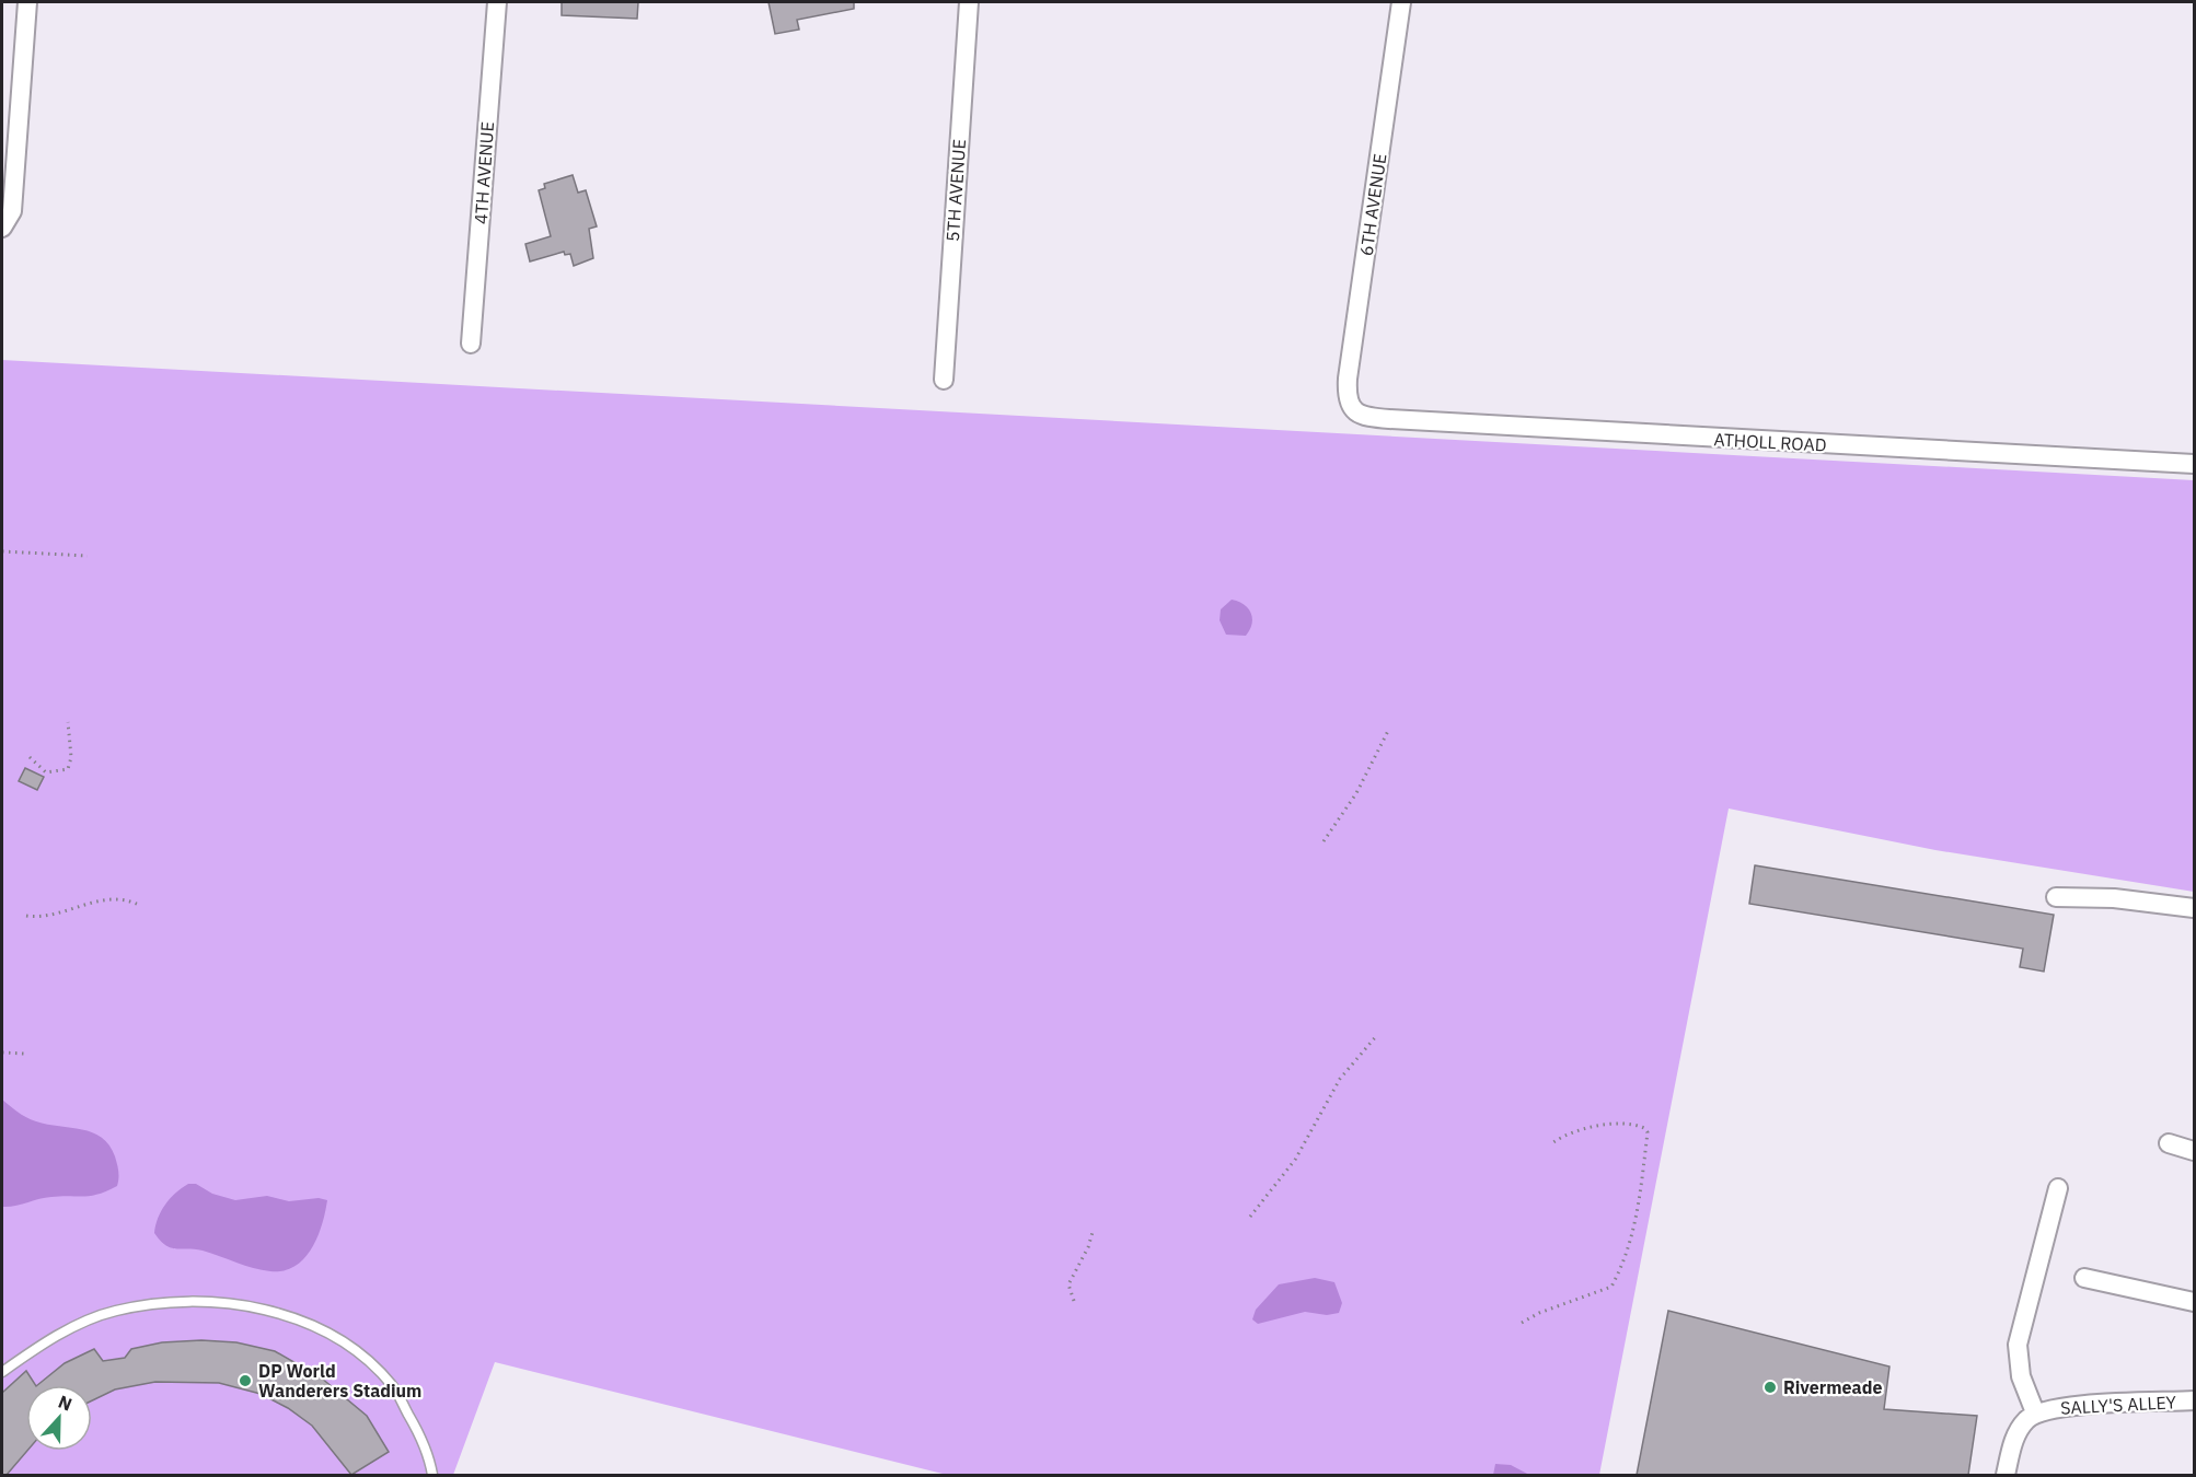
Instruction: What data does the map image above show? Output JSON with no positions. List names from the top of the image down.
{
  "streets": {
    "street": [
      "4TH AVENUE",
      "5TH AVENUE",
      "6TH AVENUE",
      "ATHOLL ROAD",
      "SALLY'S ALLEY"
    ]
  },
  "crossings": [
    ["6TH AVENUE", "ATHOLL ROAD"]
  ],
  "places": ["DP World Wanderers Stadium", "Rivermeade"],
  "north": "top"
}
